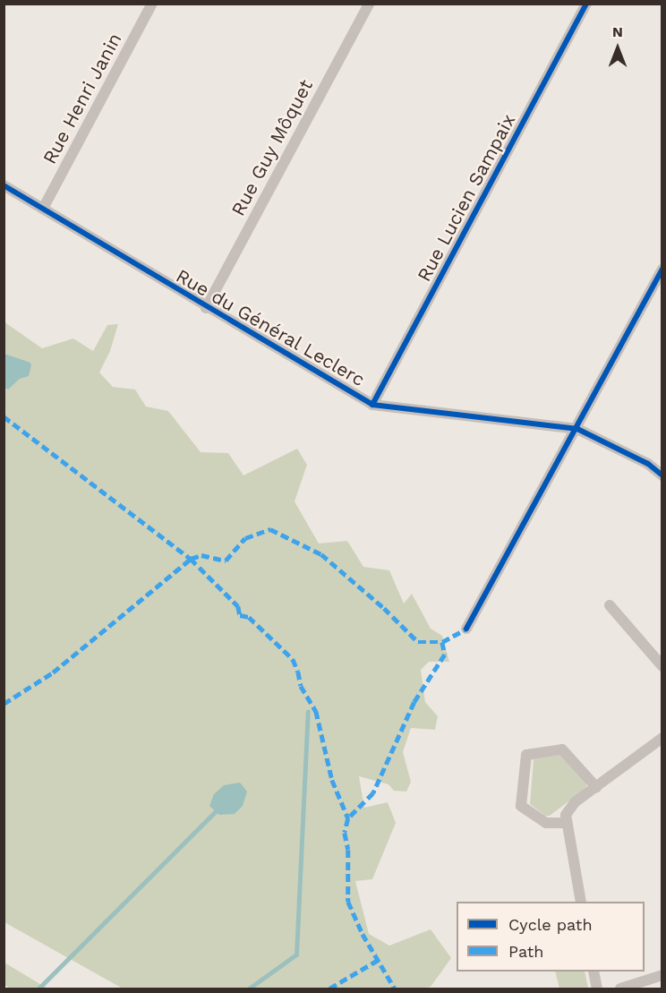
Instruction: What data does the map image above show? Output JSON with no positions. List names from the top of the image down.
{
  "streets": {
    "street": [
      "Rue Henri Janin",
      "Rue Guy Môquet",
      "Rue Lucien Sampaix",
      "Rue du Général Leclerc"
    ]
  },
  "crossings": [
    ["Rue Henri Janin", "Rue du Général Leclerc"],
    ["Rue Guy Môquet", "Rue du Général Leclerc"],
    ["Rue Lucien Sampaix", "Rue du Général Leclerc"]
  ],
  "legend": ["Cycle path", "Path"],
  "north": "top"
}
